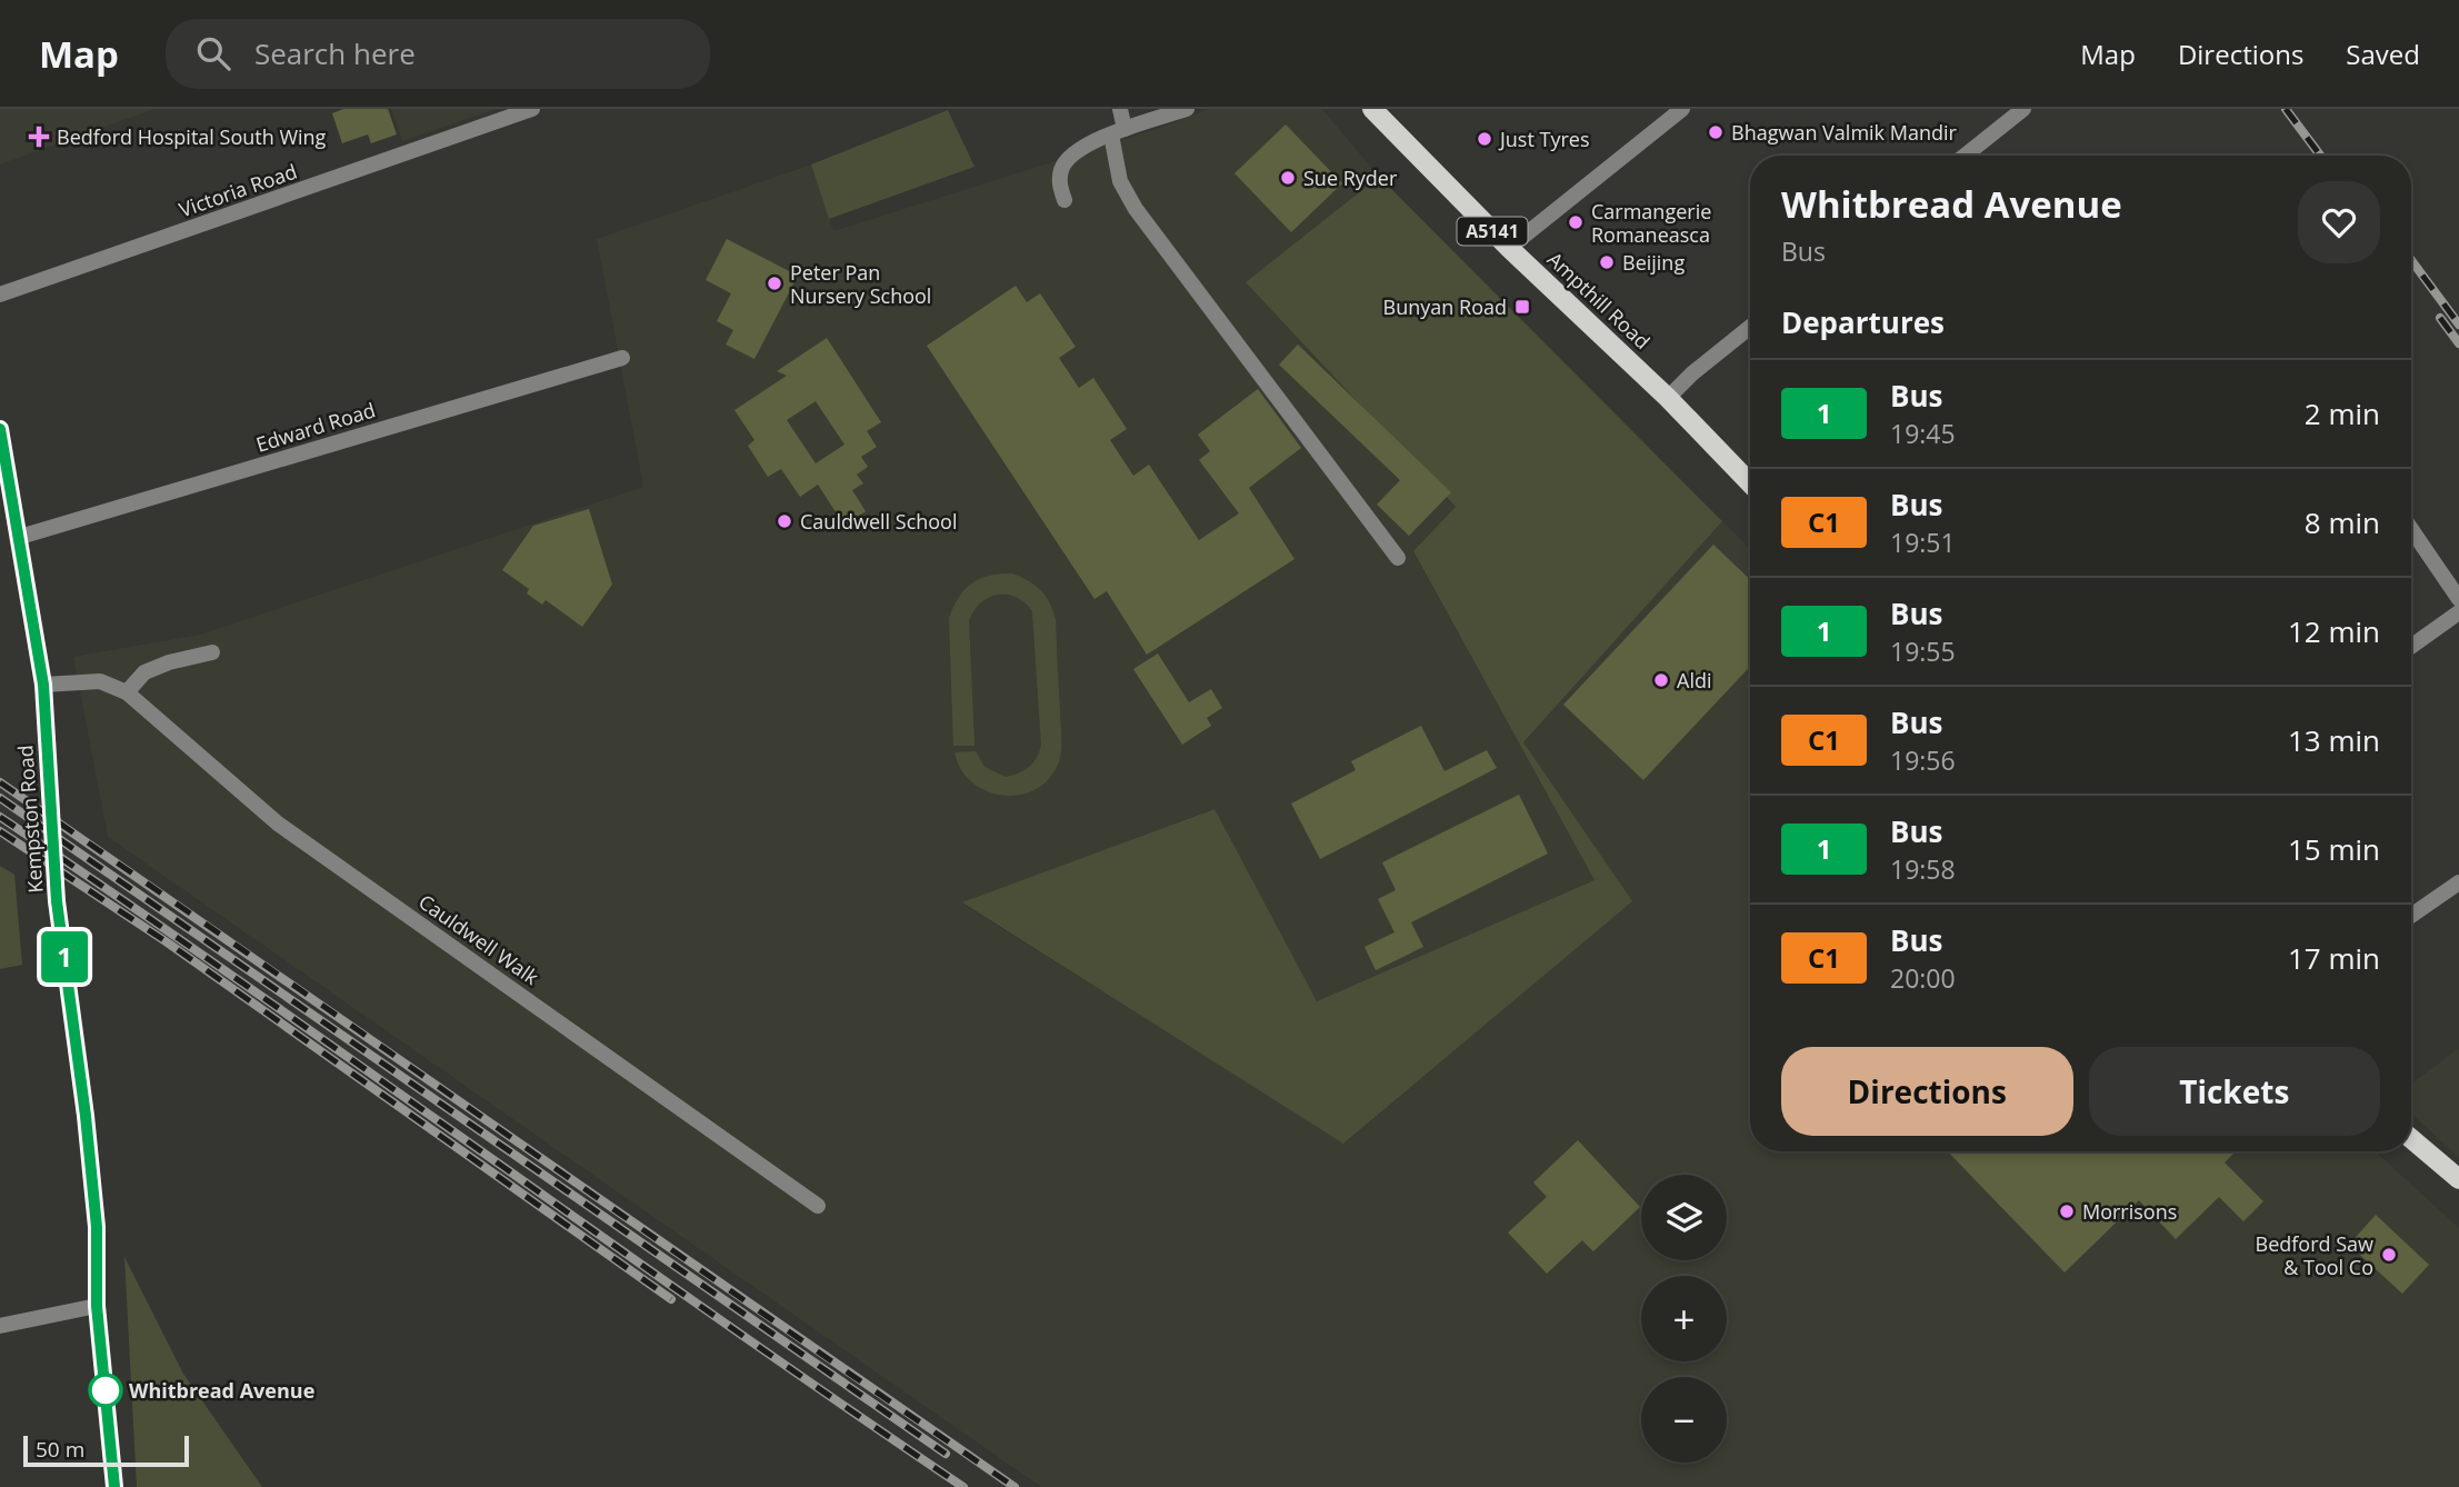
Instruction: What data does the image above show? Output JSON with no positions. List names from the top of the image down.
{
  "streets": {
    "main road": ["A5141", "Ampthill Road", "Kempston Road"],
    "street": ["Victoria Road", "Edward Road", "Cauldwell Walk"]
  },
  "crossings": [
    ["Edward Road", "Kempston Road"],
    ["Kempston Road", "Cauldwell Walk"]
  ],
  "places": {
    "other": [
      "Bhagwan Valmik Mandir",
      "Just Tyres",
      "Sue Ryder",
      "Carmangerie Romaneasca",
      "Beijing",
      "Peter Pan Nursery School",
      "Cauldwell School",
      "Aldi",
      "Morrisons",
      "Bedford Saw & Tool Co",
      "Whitbread Avenue"
    ],
    "health": ["Bedford Hospital South Wing"],
    "transit": ["Bunyan Road"]
  },
  "lines": ["bus line 1"],
  "scale_bar": "50 m",
  "page": {
    "header": "Map",
    "search": "Search here",
    "nav": ["Map", "Directions", "Saved"],
    "on_map": "1",
    "heading": [
      ["Whitbread Avenue", "Bus"],
      "Departures"
    ],
    "list": [
      {
        "mark": "1",
        "name": "Bus",
        "note": "19:45",
        "value": "2 min"
      },
      {
        "mark": "C1",
        "name": "Bus",
        "note": "19:51",
        "value": "8 min"
      },
      {
        "mark": "1",
        "name": "Bus",
        "note": "19:55",
        "value": "12 min"
      },
      {
        "mark": "C1",
        "name": "Bus",
        "note": "19:56",
        "value": "13 min"
      },
      {
        "mark": "1",
        "name": "Bus",
        "note": "19:58",
        "value": "15 min"
      },
      {
        "mark": "C1",
        "name": "Bus",
        "note": "20:00",
        "value": "17 min"
      }
    ],
    "buttons": ["Directions", "Tickets"],
    "map_buttons": ["+", "−"],
    "scale": "50 m"
  }
}
